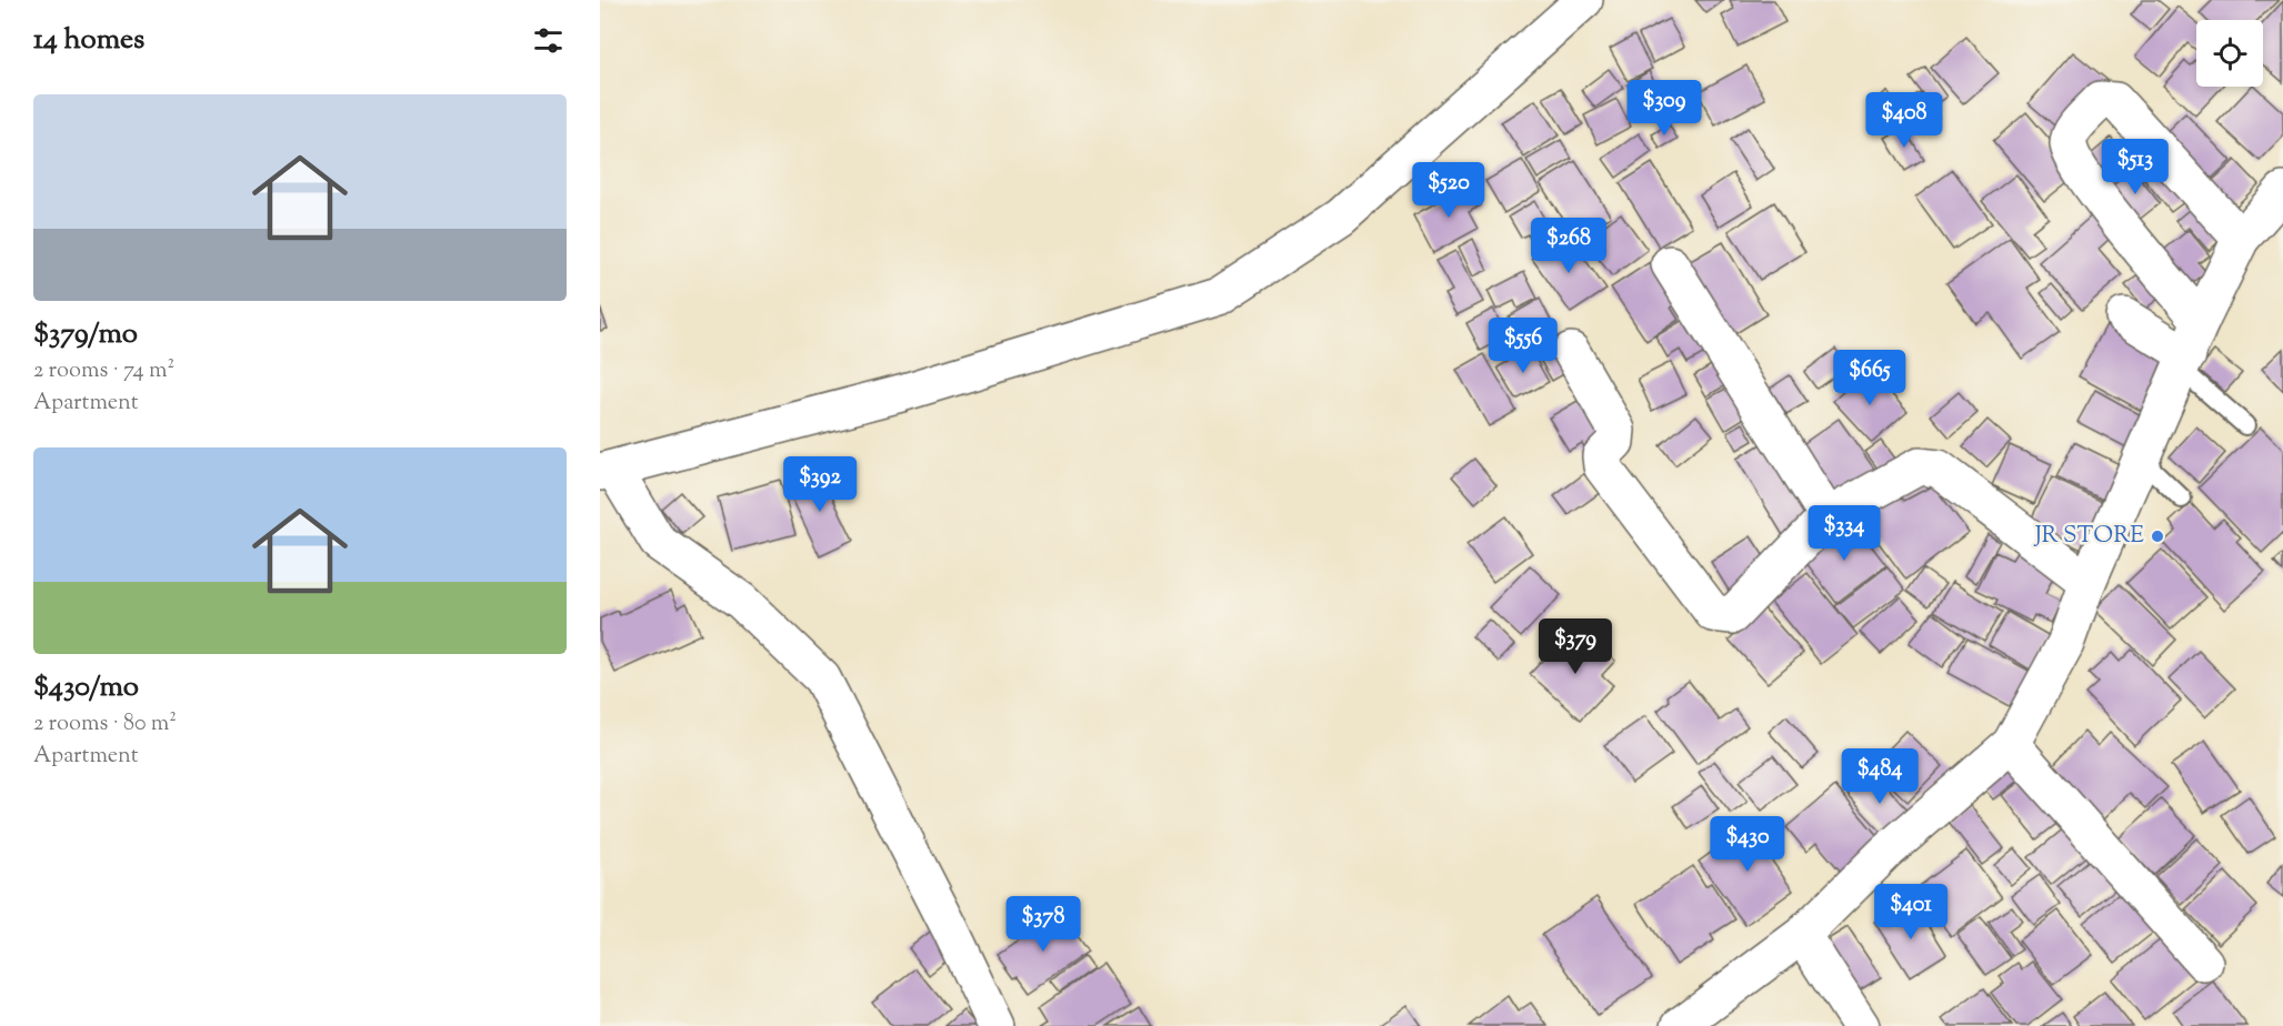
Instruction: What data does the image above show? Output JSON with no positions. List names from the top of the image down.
{
  "places": ["JR STORE"],
  "page": {
    "heading": "14 homes",
    "list": [
      {
        "name": "$379/mo",
        "note": "2 rooms · 74 m² · Apartment"
      },
      {
        "name": "$430/mo",
        "note": "2 rooms · 80 m² · Apartment"
      }
    ],
    "price": [
      "$309",
      "$408",
      "$513",
      "$520",
      "$268",
      "$556",
      "$665",
      "$392",
      "$334",
      "$379",
      "$484",
      "$430",
      "$401",
      "$378"
    ]
  }
}
